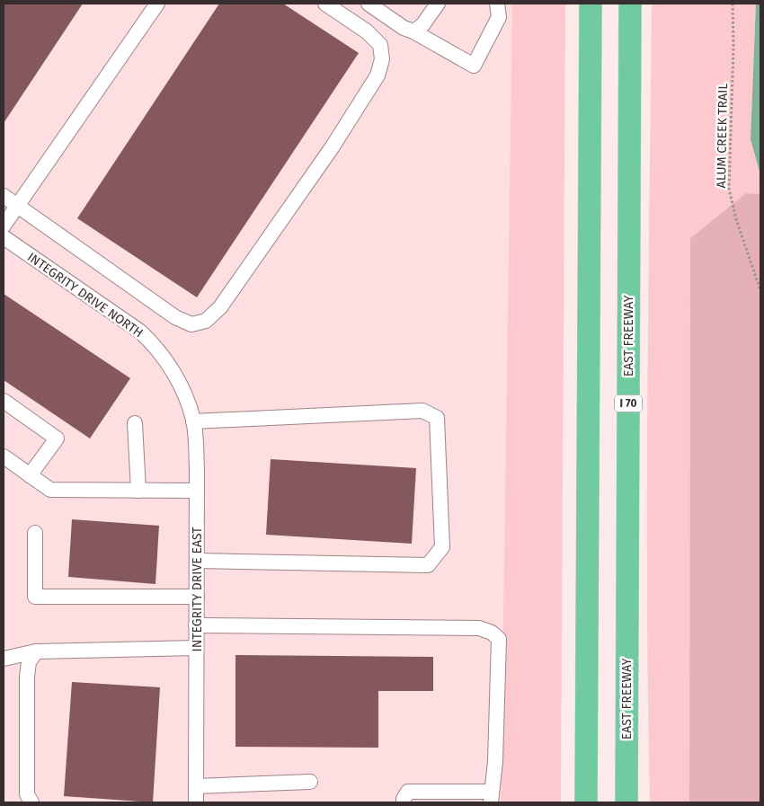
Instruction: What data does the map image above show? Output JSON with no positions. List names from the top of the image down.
{
  "streets": {
    "highway": ["EAST FREEWAY", "I 70"],
    "street": ["INTEGRITY DRIVE NORTH", "INTEGRITY DRIVE EAST"],
    "path": ["ALUM CREEK TRAIL"]
  },
  "crossings": [
    ["INTEGRITY DRIVE NORTH", "INTEGRITY DRIVE EAST"]
  ]
}
